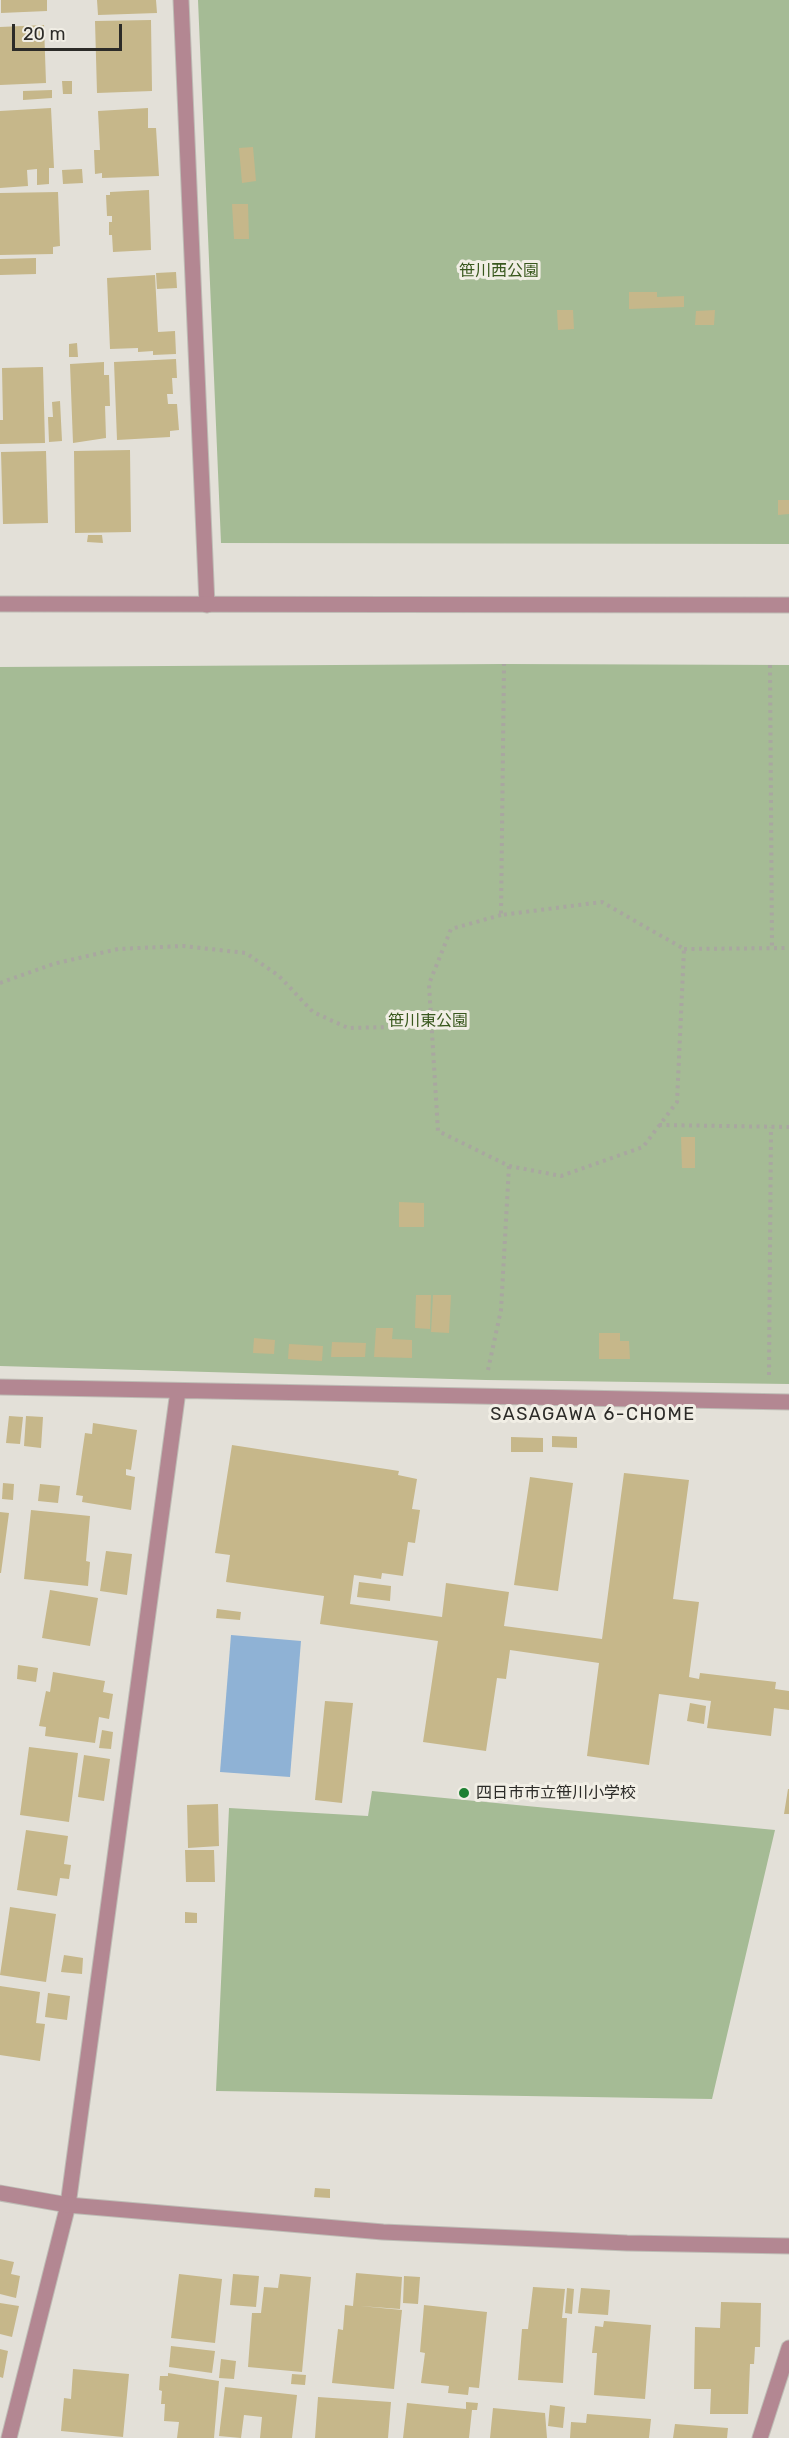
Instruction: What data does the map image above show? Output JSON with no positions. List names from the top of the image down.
{
  "districts": ["SASAGAWA 6-CHOME"],
  "parks": ["笹川西公園", "笹川東公園"],
  "places": ["四日市市立笹川小学校"],
  "scale_bar": "20 m"
}
